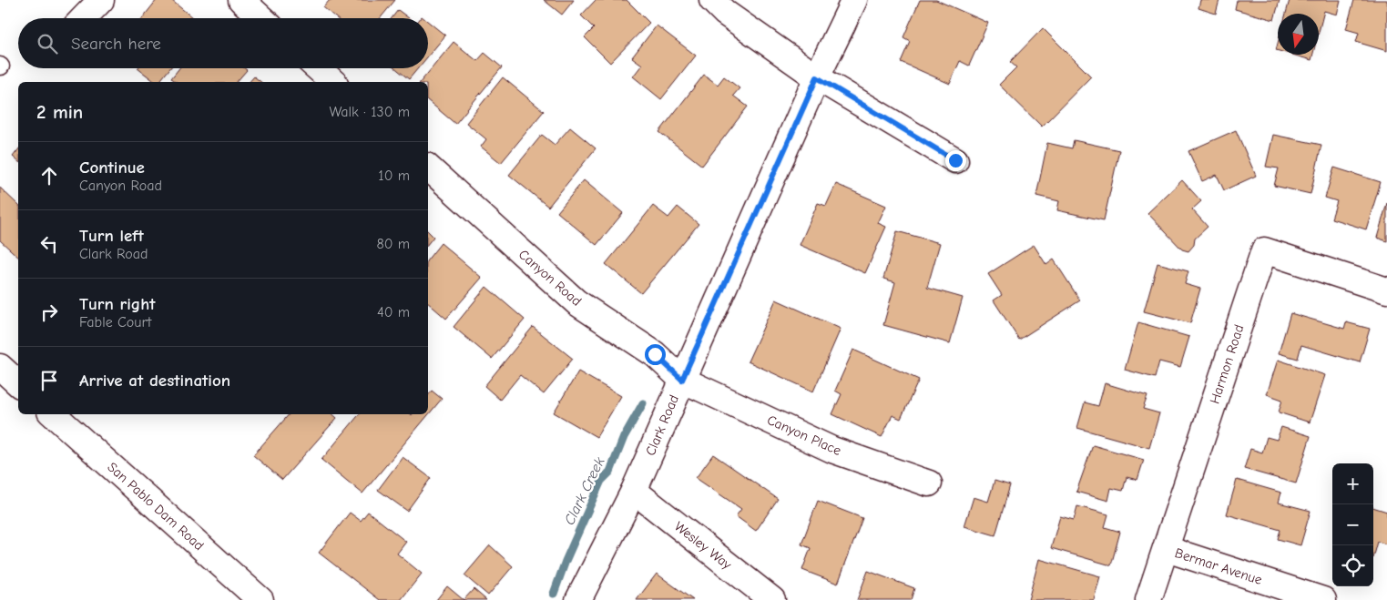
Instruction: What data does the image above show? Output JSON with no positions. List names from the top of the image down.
{
  "streets": {
    "street": [
      "Canyon Road",
      "Harmon Road",
      "Clark Road",
      "Canyon Place",
      "San Pablo Dam Road",
      "Wesley Way",
      "Bermar Avenue"
    ]
  },
  "crossings": [
    ["Canyon Road", "Clark Road"],
    ["Canyon Road", "Canyon Place"],
    ["Harmon Road", "Bermar Avenue"],
    ["Clark Road", "Canyon Place"],
    ["Clark Road", "Wesley Way"]
  ],
  "water": ["Clark Creek"],
  "north": "bottom",
  "page": {
    "search": "Search here",
    "heading": ["2 min", "Walk · 130 m"],
    "list": [
      ["Continue", "Canyon Road", "10 m"],
      ["Turn left", "Clark Road", "80 m"],
      ["Turn right", "Fable Court", "40 m"],
      "Arrive at destination"
    ],
    "map_buttons": ["+", "−"]
  }
}
